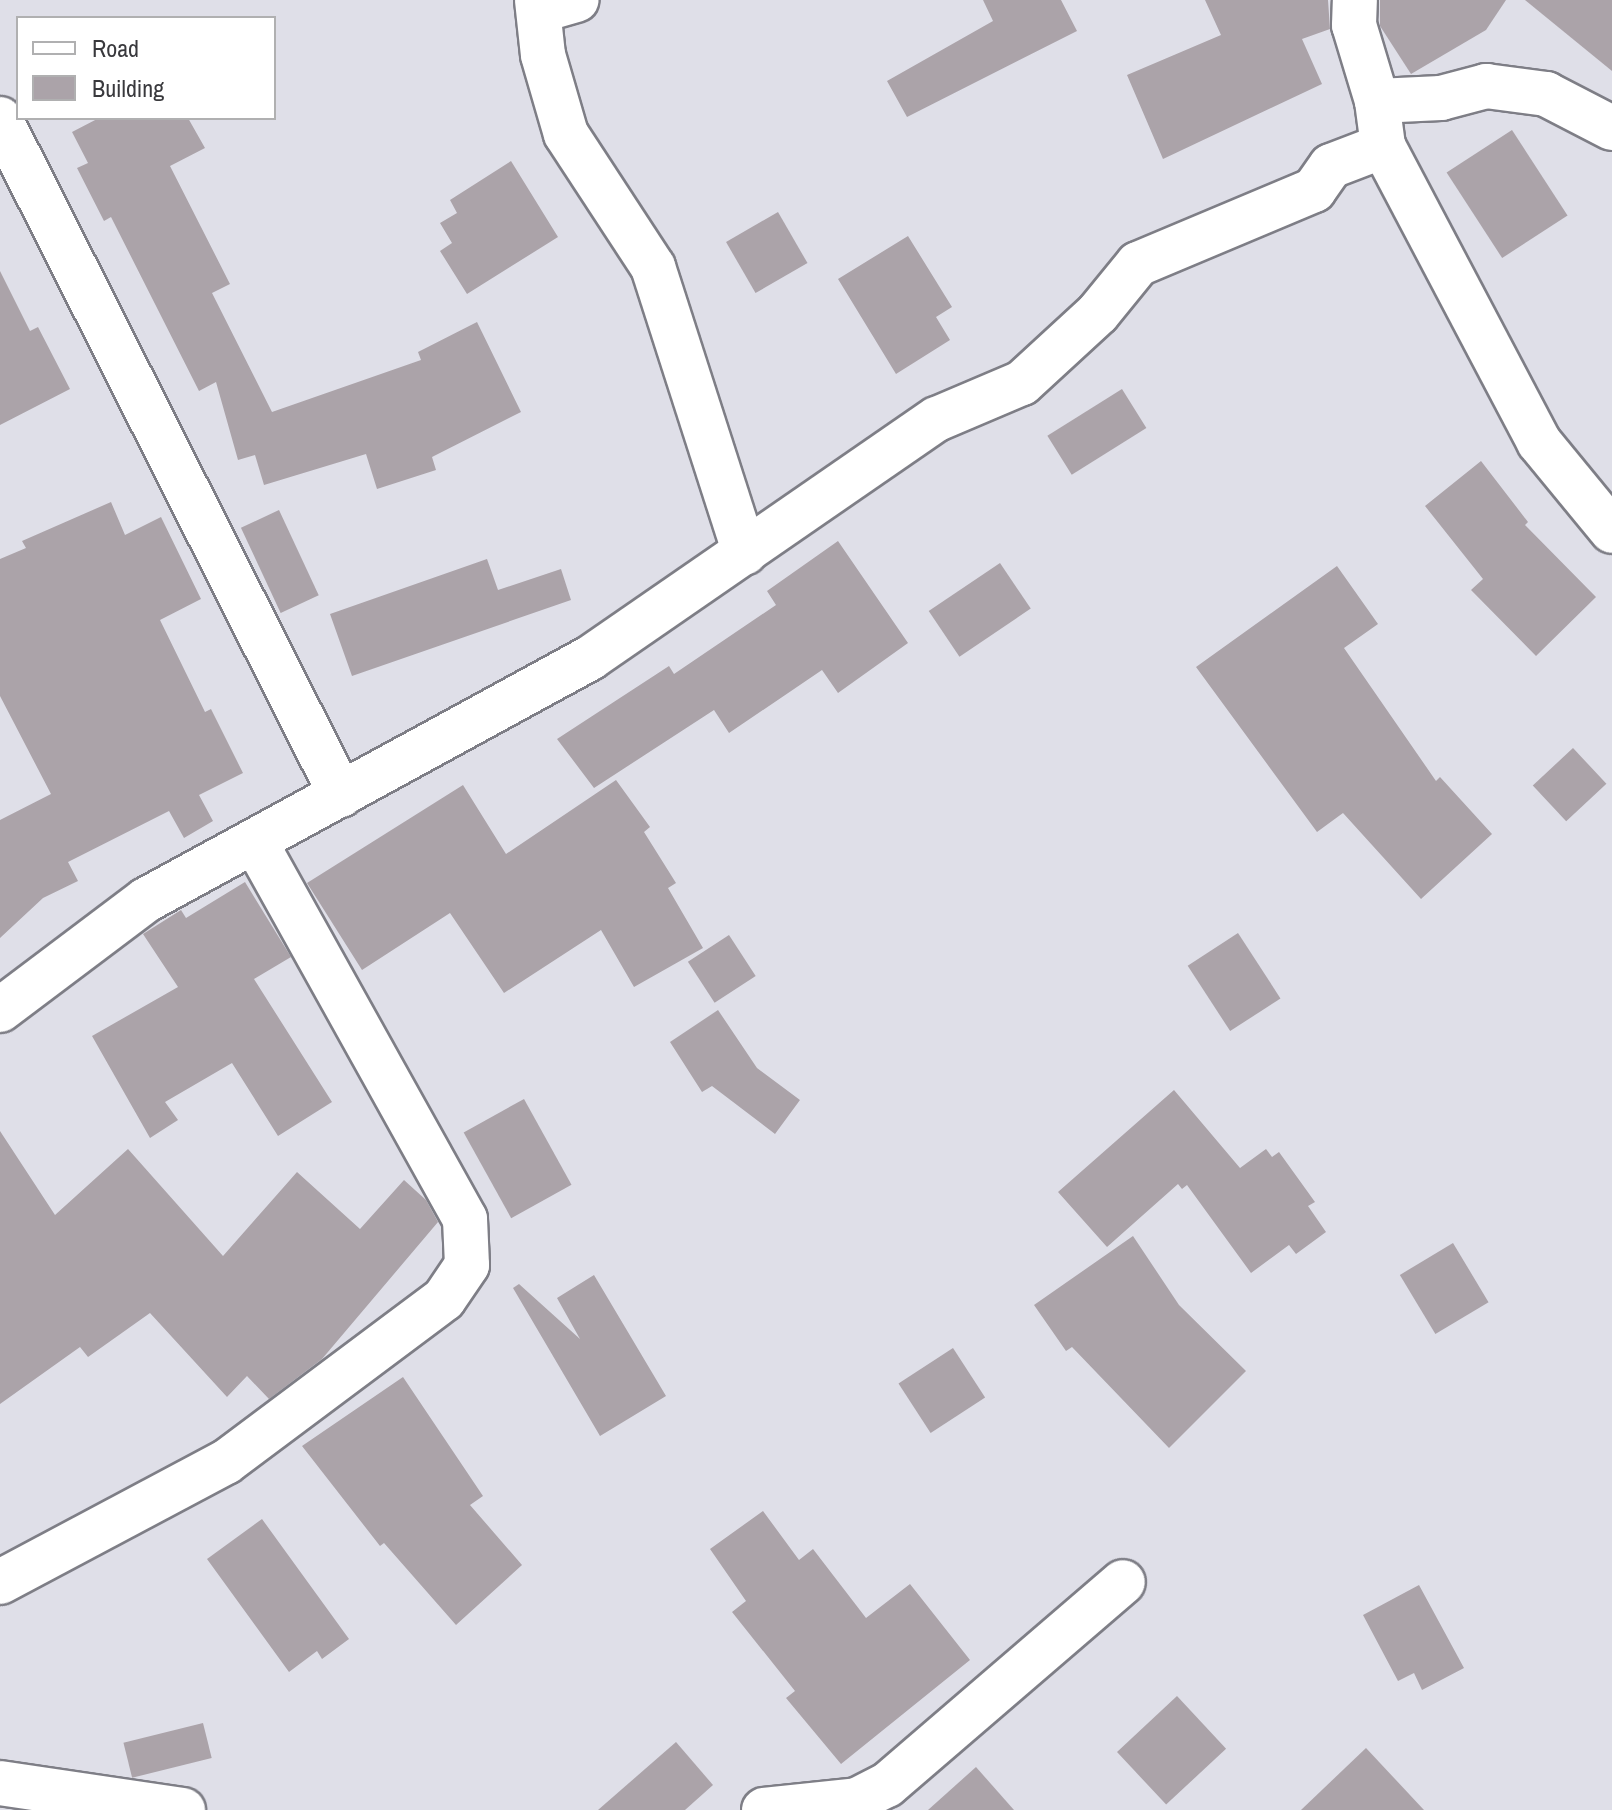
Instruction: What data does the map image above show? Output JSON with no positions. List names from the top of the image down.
{
  "legend": ["Road", "Building"]
}
